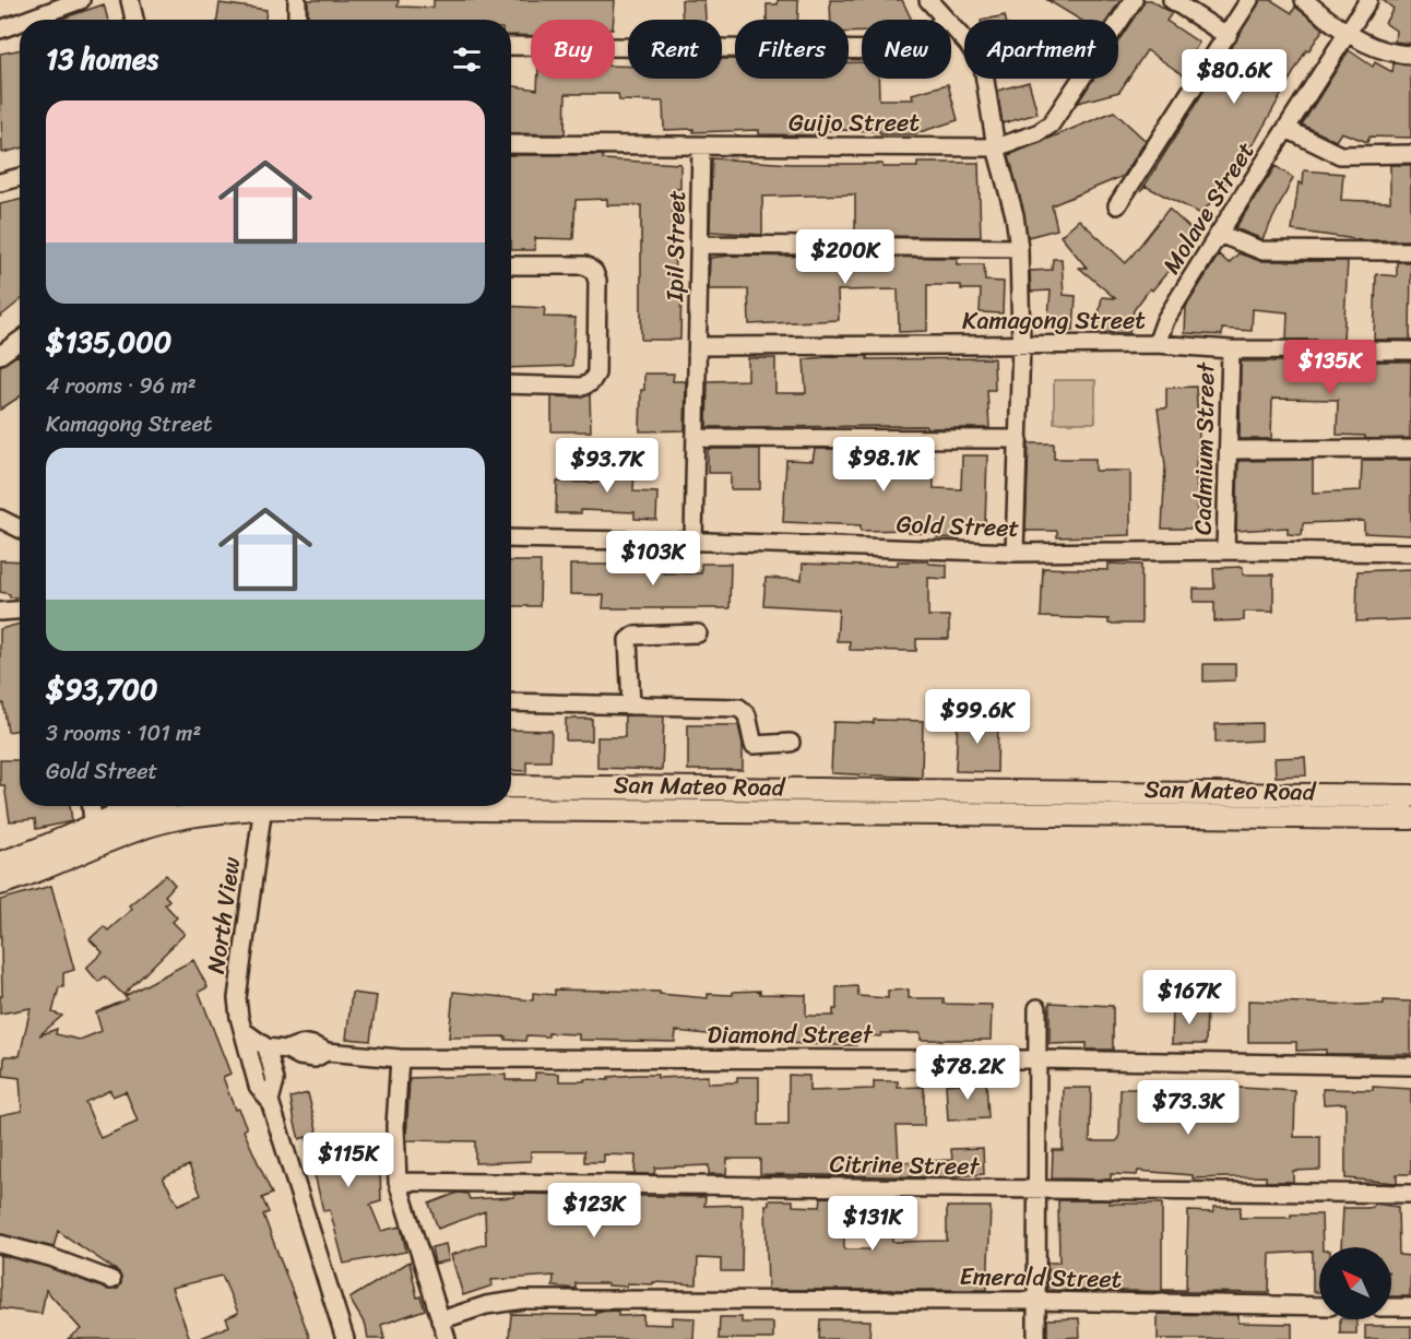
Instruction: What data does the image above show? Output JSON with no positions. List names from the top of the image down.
{
  "streets": {
    "main road": ["San Mateo Road"],
    "street": [
      "Guijo Street",
      "Molave Street",
      "Ipil Street",
      "Kamagong Street",
      "Cadmium Street",
      "Gold Street",
      "North View",
      "Diamond Street",
      "Citrine Street",
      "Emerald Street"
    ]
  },
  "crossings": [
    ["Guijo Street", "Ipil Street"],
    ["Molave Street", "Kamagong Street"],
    ["Ipil Street", "Kamagong Street"],
    ["Ipil Street", "Gold Street"],
    ["Kamagong Street", "Cadmium Street"],
    ["Cadmium Street", "Gold Street"],
    ["North View", "Diamond Street"]
  ],
  "north": "top left",
  "page": {
    "chip": [
      "Buy",
      "Rent",
      "Filters",
      "New",
      "Apartment"
    ],
    "heading": "13 homes",
    "price": [
      "$80.6K",
      "$200K",
      "$135K",
      "$98.1K",
      "$93.7K",
      "$103K",
      "$99.6K",
      "$167K",
      "$78.2K",
      "$73.3K",
      "$115K",
      "$123K",
      "$131K"
    ],
    "list": [
      {
        "name": "$135,000",
        "note": "4 rooms · 96 m² · Kamagong Street"
      },
      {
        "name": "$93,700",
        "note": "3 rooms · 101 m² · Gold Street"
      }
    ]
  }
}
